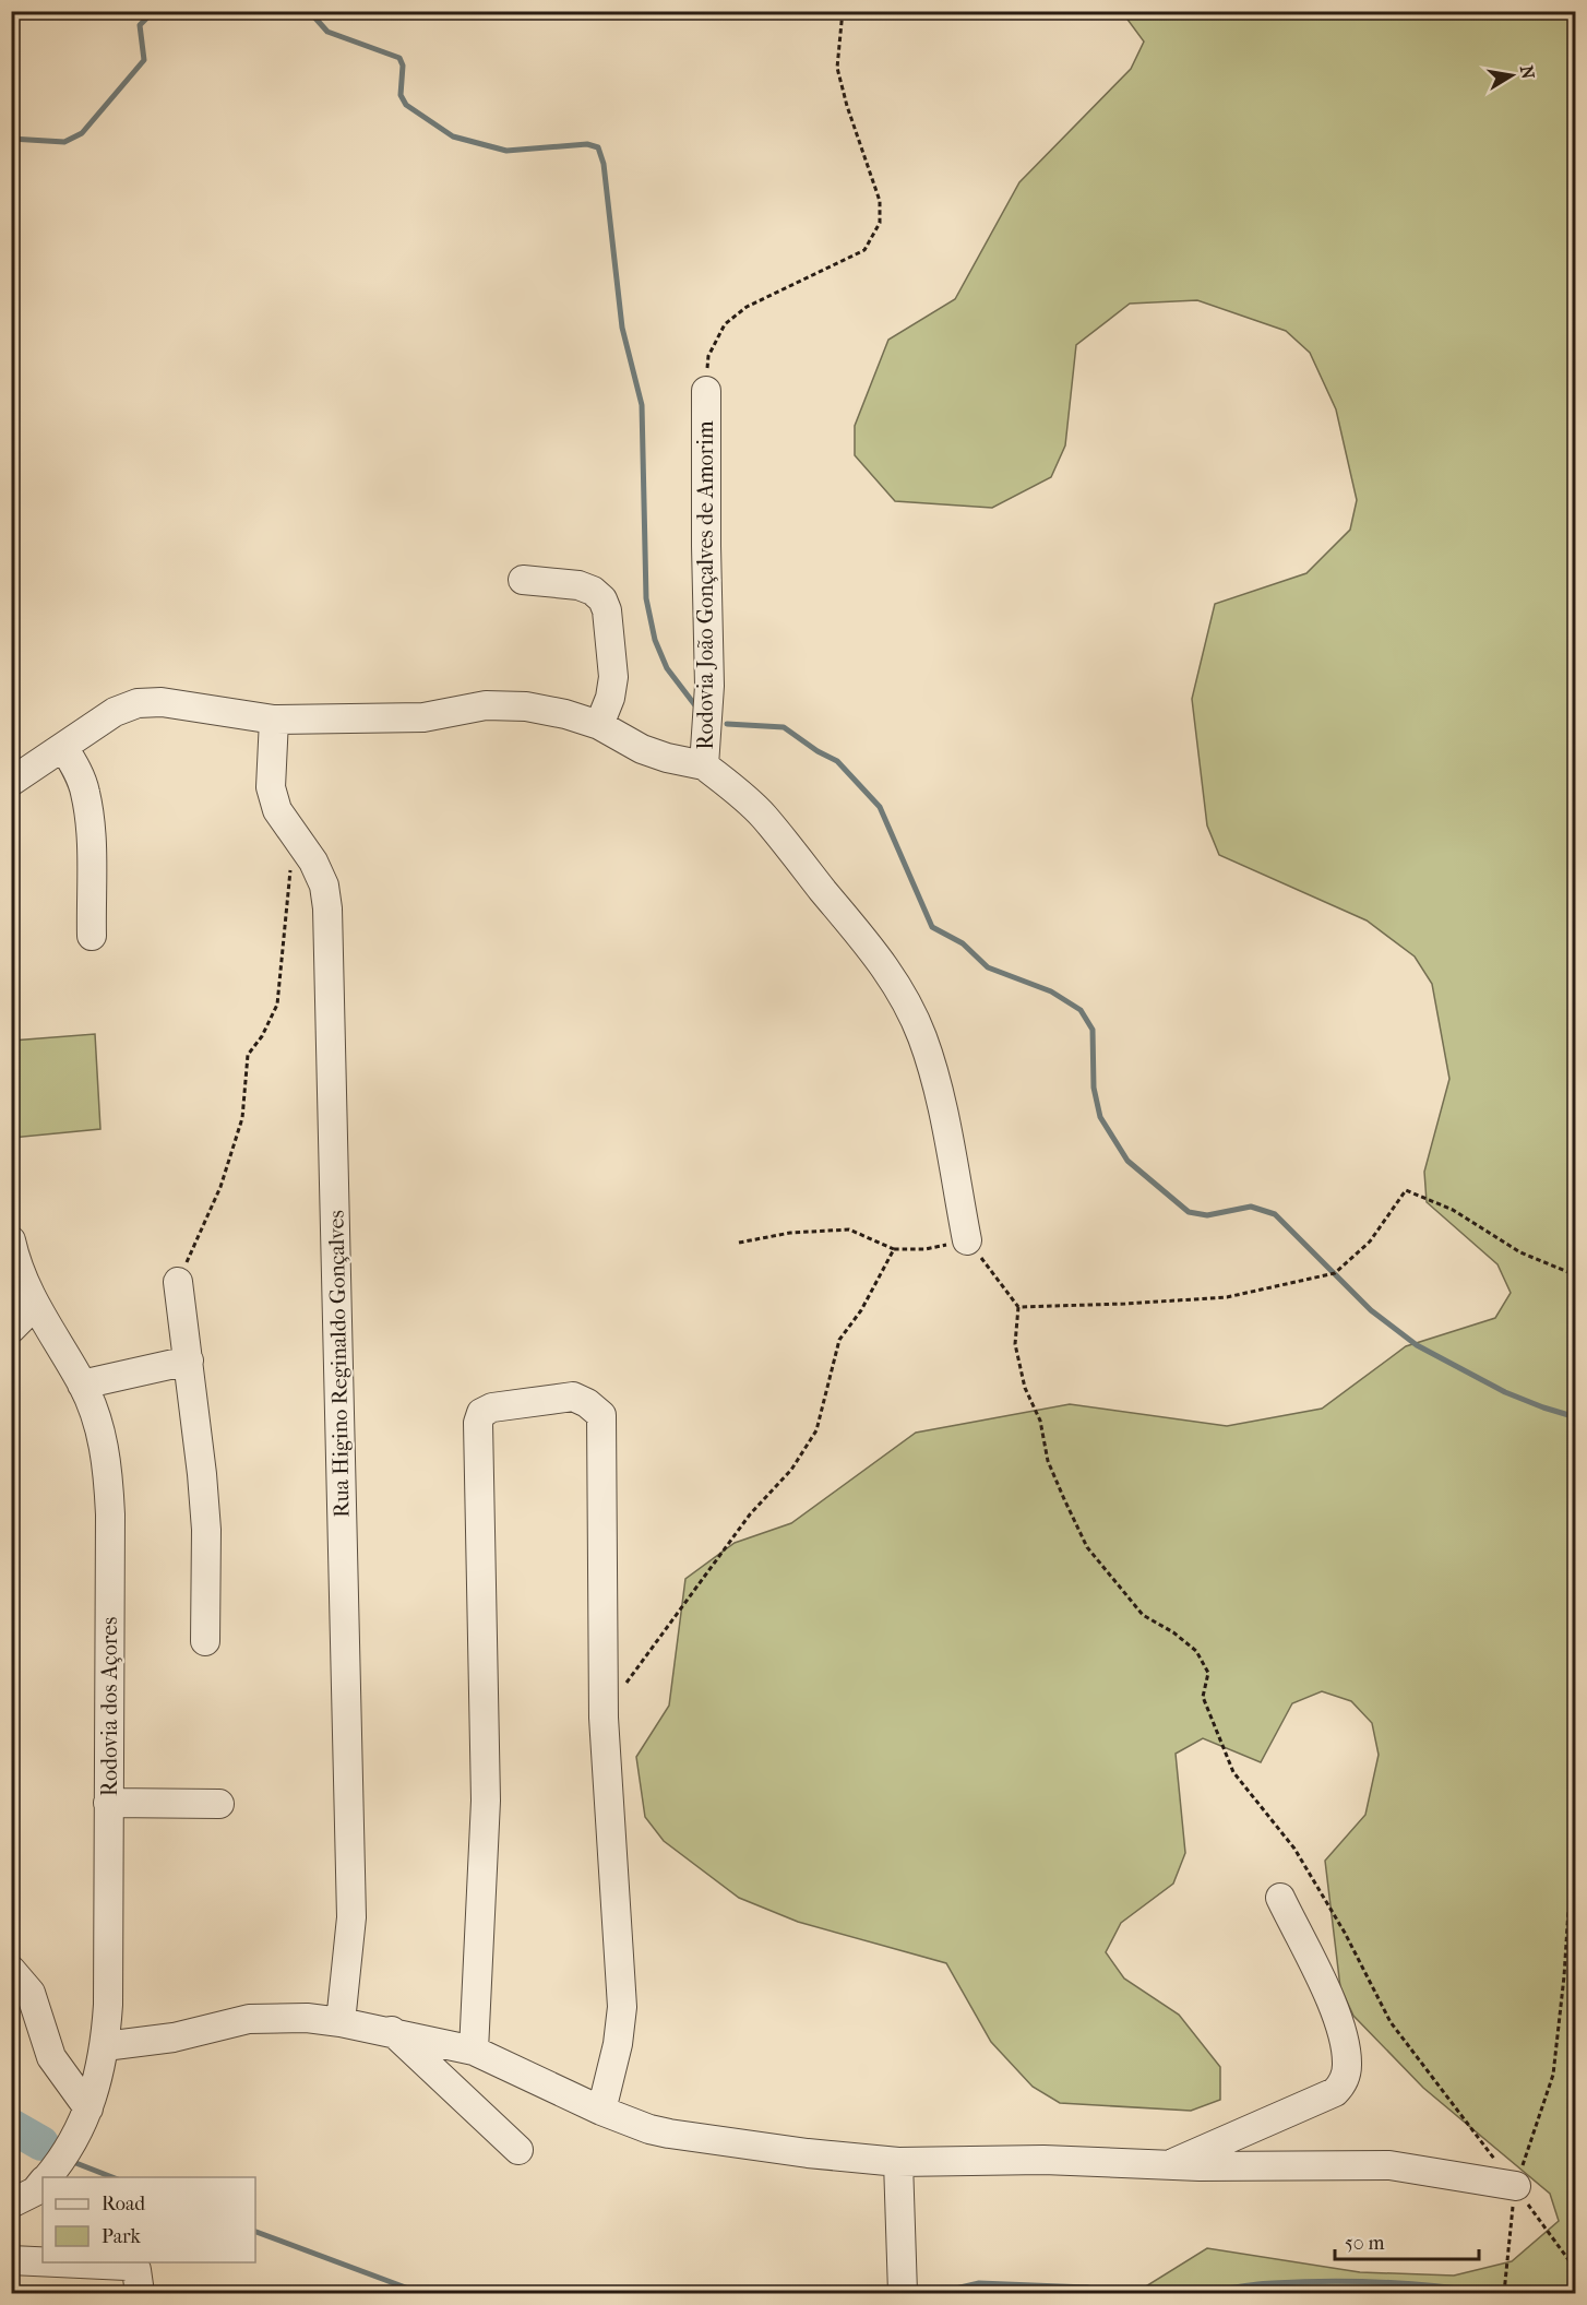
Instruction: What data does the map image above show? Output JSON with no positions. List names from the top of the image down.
{
  "streets": {
    "street": ["Rodovia João Gonçalves de Amorim", "Rua Higino Reginaldo Gonçalves", "Rodovia dos Açores"]
  },
  "crossings": [
    ["Rodovia João Gonçalves de Amorim", "Rua Higino Reginaldo Gonçalves"]
  ],
  "legend": ["Road", "Park"],
  "scale_bar": "50 m",
  "north": "right"
}
